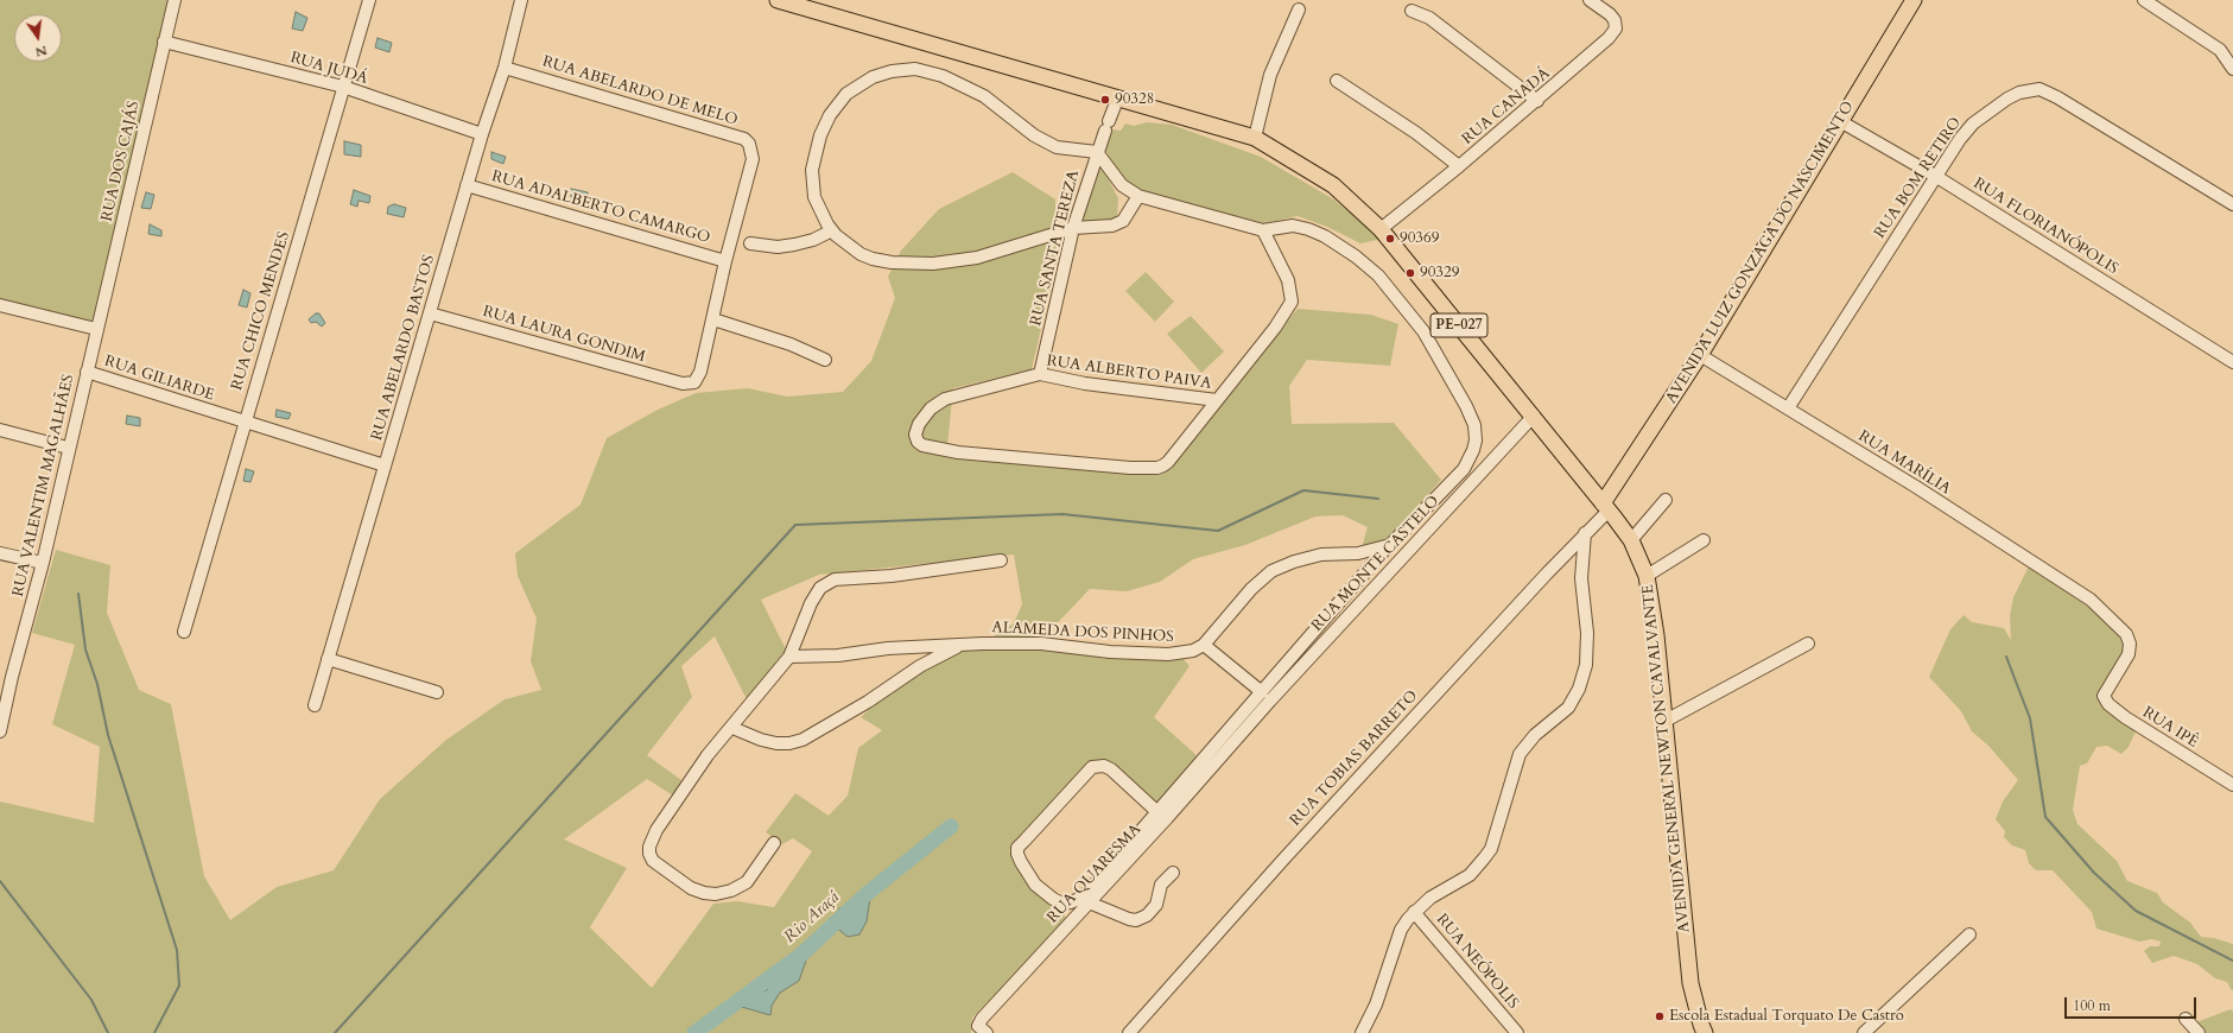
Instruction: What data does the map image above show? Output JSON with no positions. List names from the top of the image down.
{
  "streets": {
    "main road": ["AVENIDA LUIZ GONZAGA DO NASCIMENTO", "PE-027", "AVENIDA GENERAL NEWTON CAVALVANTE"],
    "street": [
      "RUA JUDÁ",
      "RUA ABELARDO DE MELO",
      "RUA CANADÁ",
      "RUA DOS CAJÁS",
      "RUA BOM RETIRO",
      "RUA ADALBERTO CAMARGO",
      "RUA FLORIANÓPOLIS",
      "RUA SANTA TEREZA",
      "RUA CHICO MENDES",
      "RUA LAURA GONDIM",
      "RUA ABELARDO BASTOS",
      "RUA ALBERTO PAIVA",
      "RUA GILIARDE",
      "RUA MARÍLIA",
      "RUA VALENTIM MAGALHÃES",
      "RUA MONTE CASTELO",
      "ALAMEDA DOS PINHOS",
      "RUA IPÊ",
      "RUA TOBIAS BARRETO",
      "RUA QUARESMA",
      "RUA NEÓPOLIS"
    ]
  },
  "crossings": [
    ["RUA JUDÁ", "RUA DOS CAJÁS"],
    ["RUA JUDÁ", "RUA CHICO MENDES"],
    ["RUA JUDÁ", "RUA ABELARDO BASTOS"],
    ["RUA ABELARDO DE MELO", "RUA ADALBERTO CAMARGO"],
    ["RUA ABELARDO DE MELO", "RUA ABELARDO BASTOS"],
    ["RUA CANADÁ", "AVENIDA GENERAL NEWTON CAVALVANTE"],
    ["RUA DOS CAJÁS", "RUA VALENTIM MAGALHÃES"],
    ["RUA BOM RETIRO", "RUA FLORIANÓPOLIS"],
    ["RUA BOM RETIRO", "RUA MARÍLIA"],
    ["RUA ADALBERTO CAMARGO", "RUA ABELARDO BASTOS"],
    ["RUA FLORIANÓPOLIS", "AVENIDA LUIZ GONZAGA DO NASCIMENTO"],
    ["RUA SANTA TEREZA", "RUA ALBERTO PAIVA"],
    ["RUA SANTA TEREZA", "AVENIDA GENERAL NEWTON CAVALVANTE"],
    ["AVENIDA LUIZ GONZAGA DO NASCIMENTO", "RUA MARÍLIA"],
    ["AVENIDA LUIZ GONZAGA DO NASCIMENTO", "RUA TOBIAS BARRETO"],
    ["AVENIDA LUIZ GONZAGA DO NASCIMENTO", "AVENIDA GENERAL NEWTON CAVALVANTE"],
    ["RUA CHICO MENDES", "RUA GILIARDE"],
    ["RUA LAURA GONDIM", "RUA ABELARDO BASTOS"],
    ["RUA ABELARDO BASTOS", "RUA GILIARDE"],
    ["RUA GILIARDE", "RUA VALENTIM MAGALHÃES"],
    ["RUA MARÍLIA", "RUA IPÊ"],
    ["RUA MONTE CASTELO", "AVENIDA GENERAL NEWTON CAVALVANTE"],
    ["RUA MONTE CASTELO", "RUA QUARESMA"],
    ["RUA TOBIAS BARRETO", "AVENIDA GENERAL NEWTON CAVALVANTE"]
  ],
  "water": ["Rio Araçá"],
  "places": [
    "90328",
    "90369",
    "90329",
    "Escola Estadual Torquato De Castro"
  ],
  "scale_bar": "100 m",
  "north": "bottom"
}
